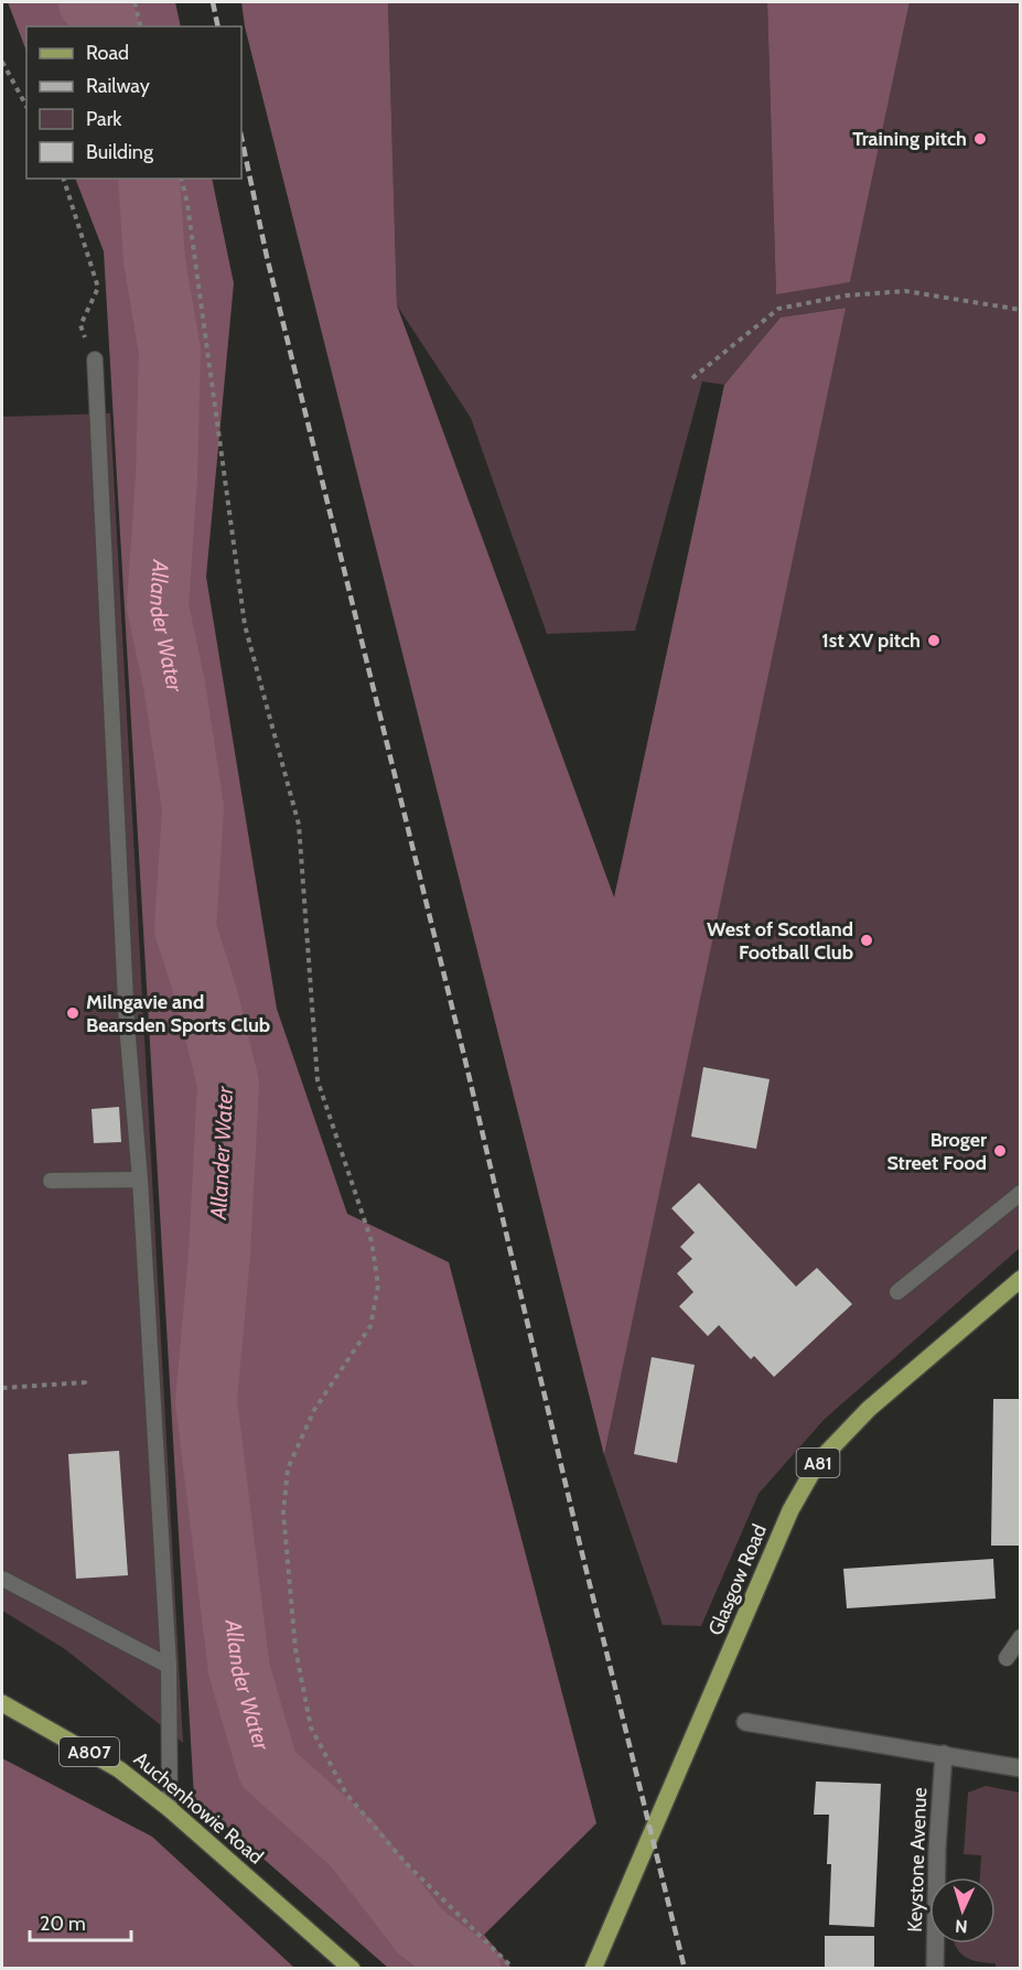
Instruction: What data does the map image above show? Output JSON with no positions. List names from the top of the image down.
{
  "streets": {
    "main road": [
      "A81",
      "Glasgow Road",
      "A807",
      "Auchenhowie Road"
    ],
    "street": ["Keystone Avenue"]
  },
  "water": ["Allander Water"],
  "places": [
    "Training pitch",
    "1st XV pitch",
    "West of Scotland Football Club",
    "Milngavie and Bearsden Sports Club",
    "Broger Street Food"
  ],
  "legend": [
    "Road",
    "Railway",
    "Park",
    "Building"
  ],
  "scale_bar": "20 m",
  "north": "bottom"
}
